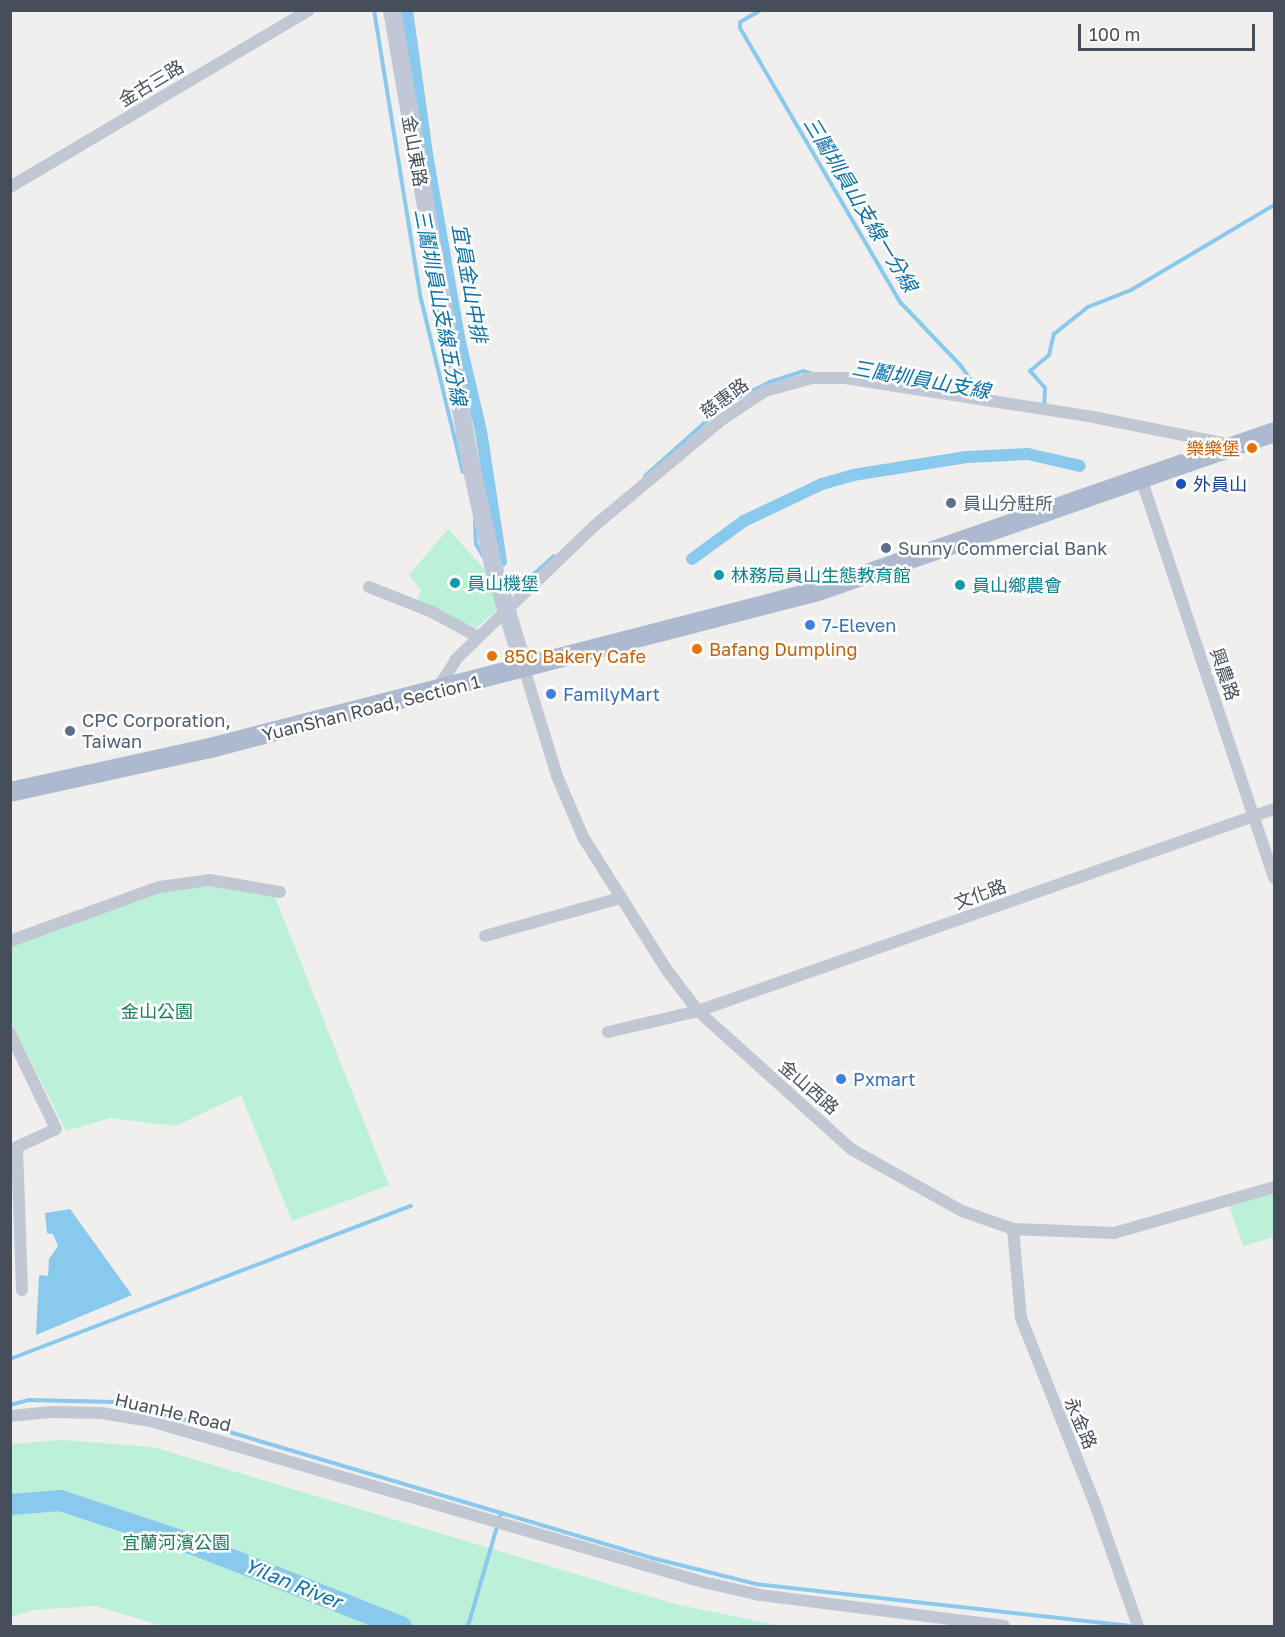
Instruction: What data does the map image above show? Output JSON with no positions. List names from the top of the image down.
{
  "streets": {
    "main road": ["YuanShan Road, Section 1"],
    "street": [
      "金古三路",
      "金山東路",
      "慈惠路",
      "興農路",
      "文化路",
      "金山西路",
      "HuanHe Road",
      "永金路"
    ]
  },
  "crossings": [
    ["金山東路", "慈惠路"],
    ["金山東路", "YuanShan Road, Section 1"],
    ["金山東路", "金山西路"],
    ["慈惠路", "YuanShan Road, Section 1"],
    ["興農路", "YuanShan Road, Section 1"],
    ["興農路", "文化路"],
    ["YuanShan Road, Section 1", "金山西路"],
    ["文化路", "金山西路"],
    ["金山西路", "永金路"]
  ],
  "water": [
    "三鬮圳員山支線一分線",
    "宜員金山中排",
    "三鬮圳員山支線五分線",
    "三鬮圳員山支線",
    "Yilan River"
  ],
  "parks": ["金山公園", "宜蘭河濱公園"],
  "places": [
    "樂樂堡",
    "外員山",
    "員山分駐所",
    "Sunny Commercial Bank",
    "林務局員山生態教育館",
    "員山機堡",
    "員山鄉農會",
    "7-Eleven",
    "Bafang Dumpling",
    "85C Bakery Cafe",
    "FamilyMart",
    "CPC Corporation, Taiwan",
    "Pxmart"
  ],
  "scale_bar": "100 m"
}
